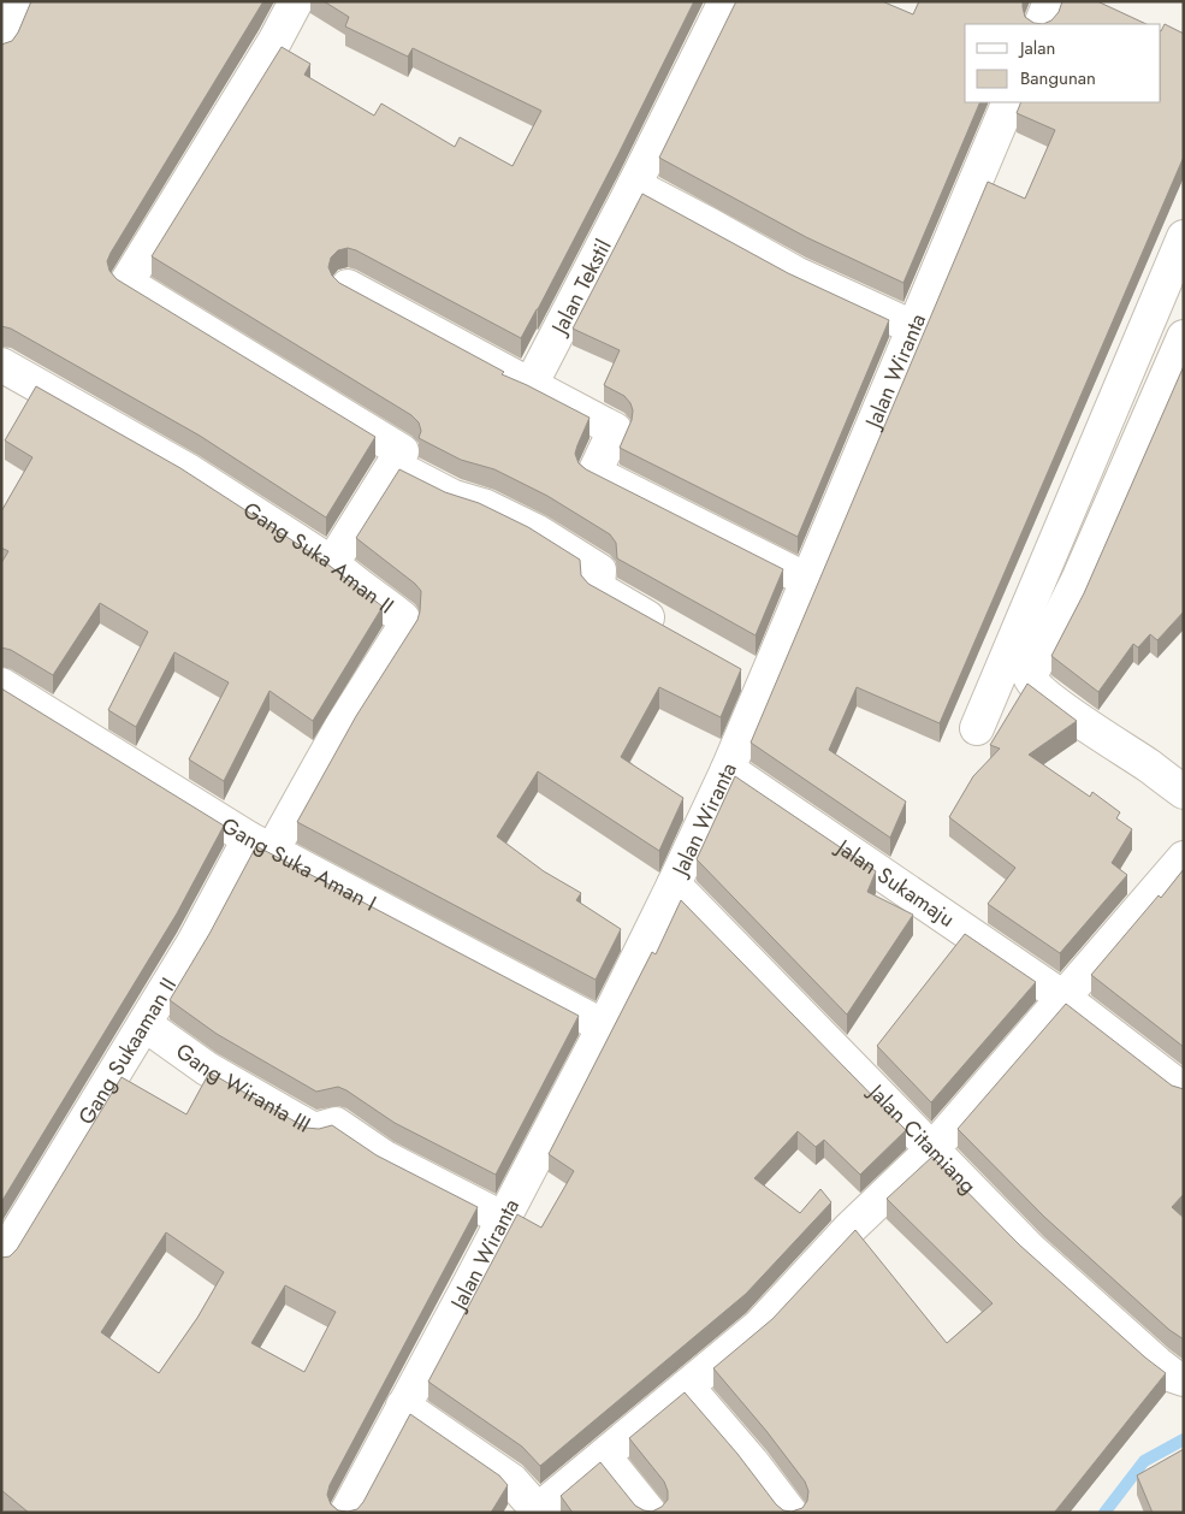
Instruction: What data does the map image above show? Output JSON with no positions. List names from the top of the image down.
{
  "streets": {
    "street": [
      "Jalan Tekstil",
      "Jalan Wiranta",
      "Gang Suka Aman II",
      "Gang Suka Aman I",
      "Jalan Sukamaju",
      "Gang Sukaaman II",
      "Gang Wiranta III",
      "Jalan Citamiang"
    ]
  },
  "crossings": [
    ["Jalan Wiranta", "Gang Suka Aman I"],
    ["Jalan Wiranta", "Jalan Sukamaju"],
    ["Jalan Wiranta", "Gang Wiranta III"],
    ["Jalan Wiranta", "Jalan Citamiang"],
    ["Gang Suka Aman II", "Gang Suka Aman I"],
    ["Gang Suka Aman II", "Gang Sukaaman II"],
    ["Gang Suka Aman I", "Gang Sukaaman II"],
    ["Gang Sukaaman II", "Gang Wiranta III"]
  ],
  "legend": ["Jalan", "Bangunan"]
}
